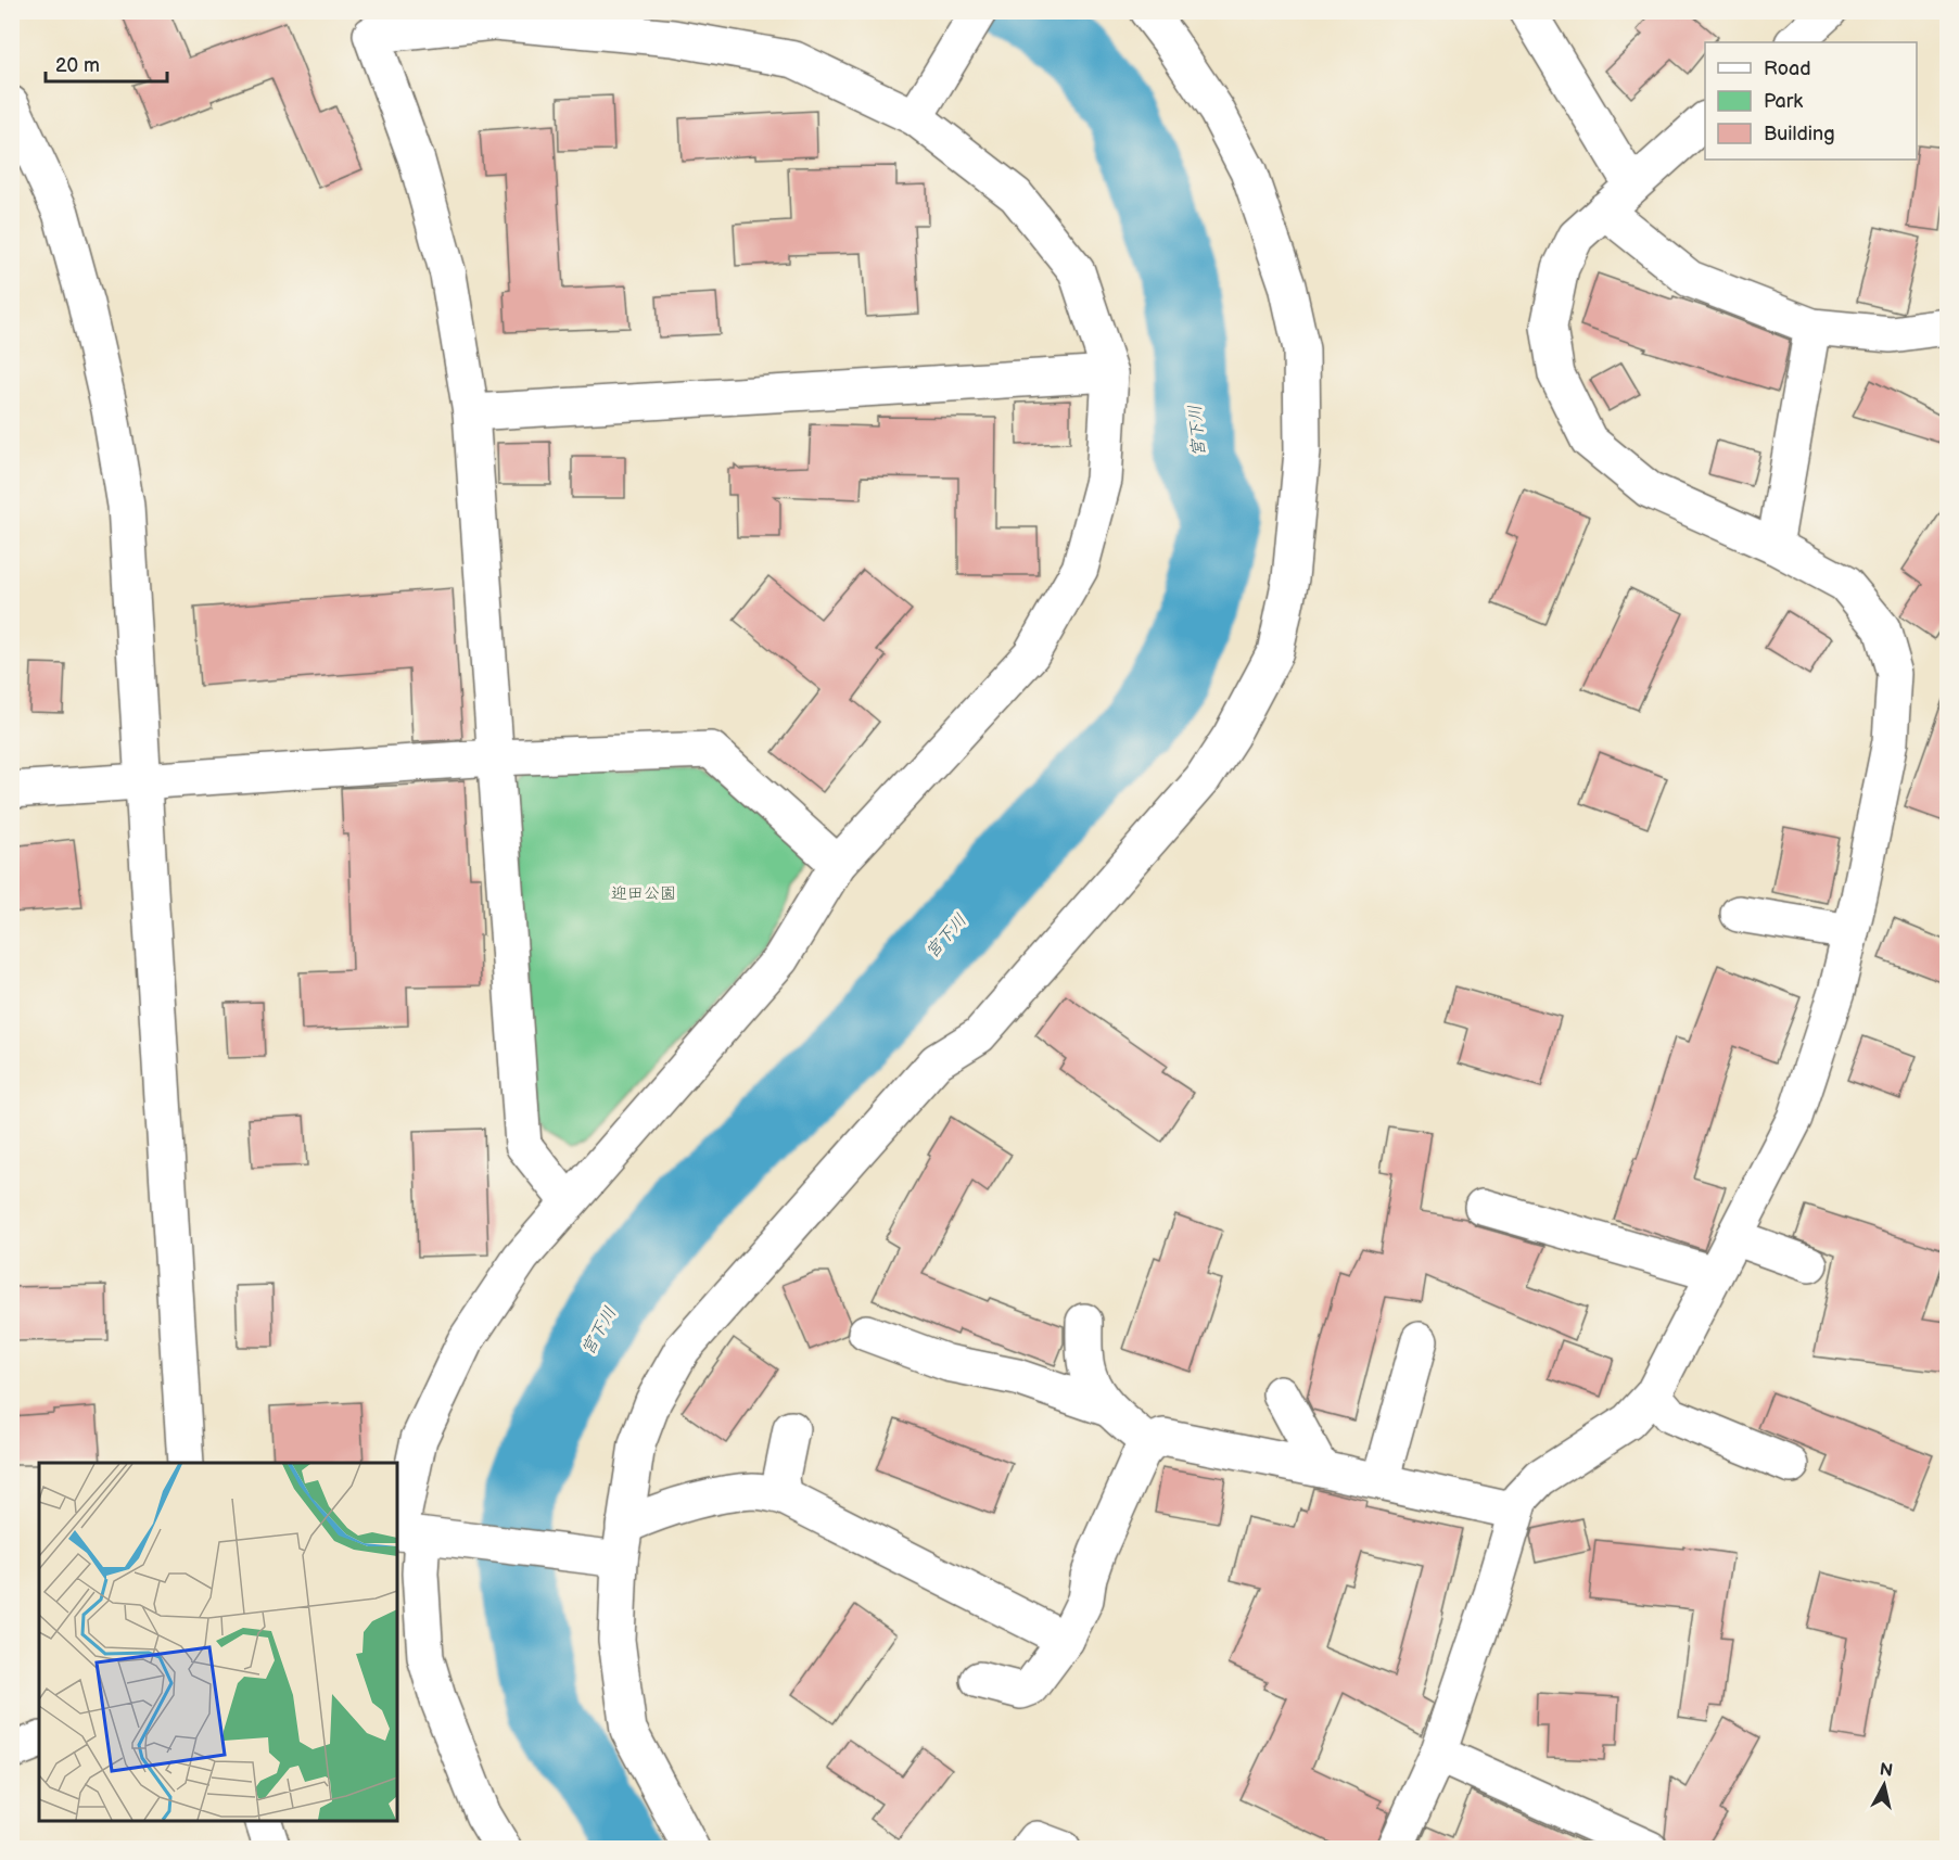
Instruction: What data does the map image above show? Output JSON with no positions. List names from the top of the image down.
{
  "water": ["宮下川"],
  "parks": ["迎田公園"],
  "legend": ["Road", "Park", "Building"],
  "scale_bar": "20 m",
  "north": "top"
}
